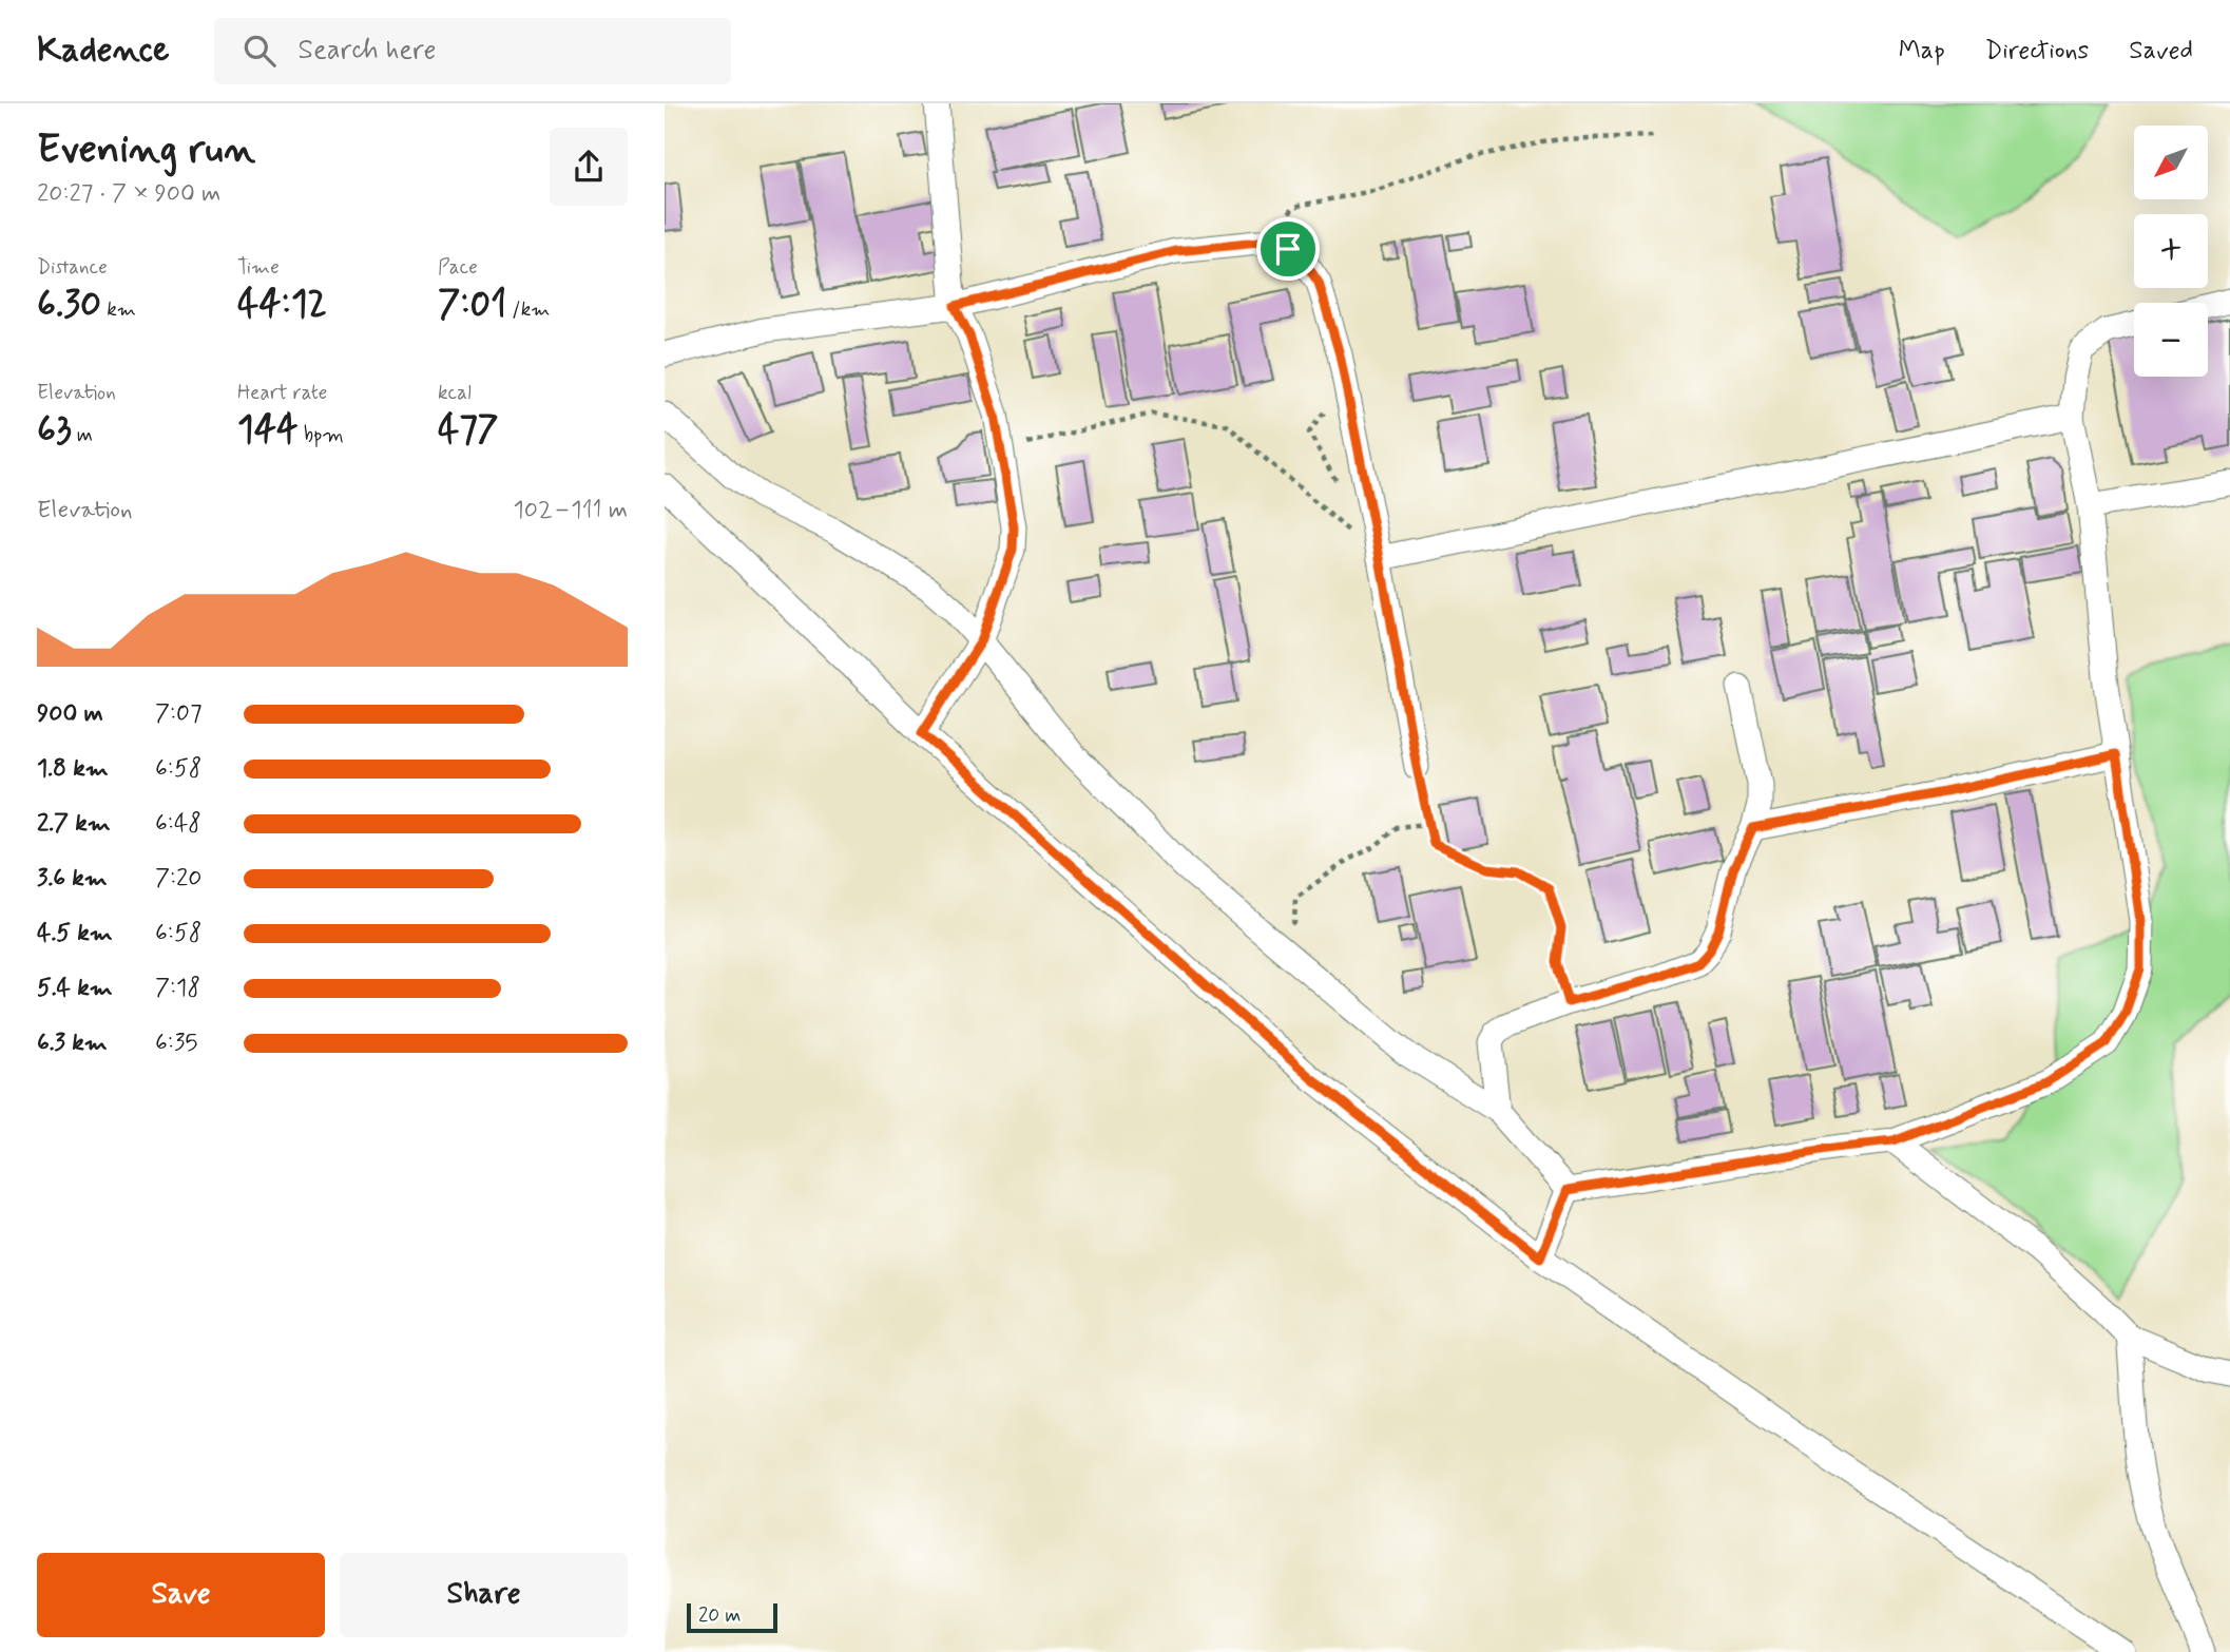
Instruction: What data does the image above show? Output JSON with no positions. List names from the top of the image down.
{
  "scale_bar": "20 m",
  "north": "bottom left",
  "page": {
    "header": "Kadence",
    "search": "Search here",
    "nav": ["Map", "Directions", "Saved"],
    "heading": ["Evening run", "20:27 · 7 × 900 m"],
    "map_buttons": ["+", "−"],
    "stats": [
      ["Distance", "6.30 km"],
      ["Time", "44:12"],
      ["Pace", "7:01 /km"],
      ["Elevation", "63 m"],
      ["Heart rate", "144 bpm"],
      ["kcal", "477"]
    ],
    "chart": ["Elevation", "102–111 m"],
    "list": [
      {
        "name": "900 m",
        "note": "7:07"
      },
      {
        "name": "1.8 km",
        "note": "6:58"
      },
      {
        "name": "2.7 km",
        "note": "6:48"
      },
      {
        "name": "3.6 km",
        "note": "7:20"
      },
      {
        "name": "4.5 km",
        "note": "6:58"
      },
      {
        "name": "5.4 km",
        "note": "7:18"
      },
      {
        "name": "6.3 km",
        "note": "6:35"
      }
    ],
    "buttons": ["Save", "Share"],
    "scale": "20 m"
  }
}
